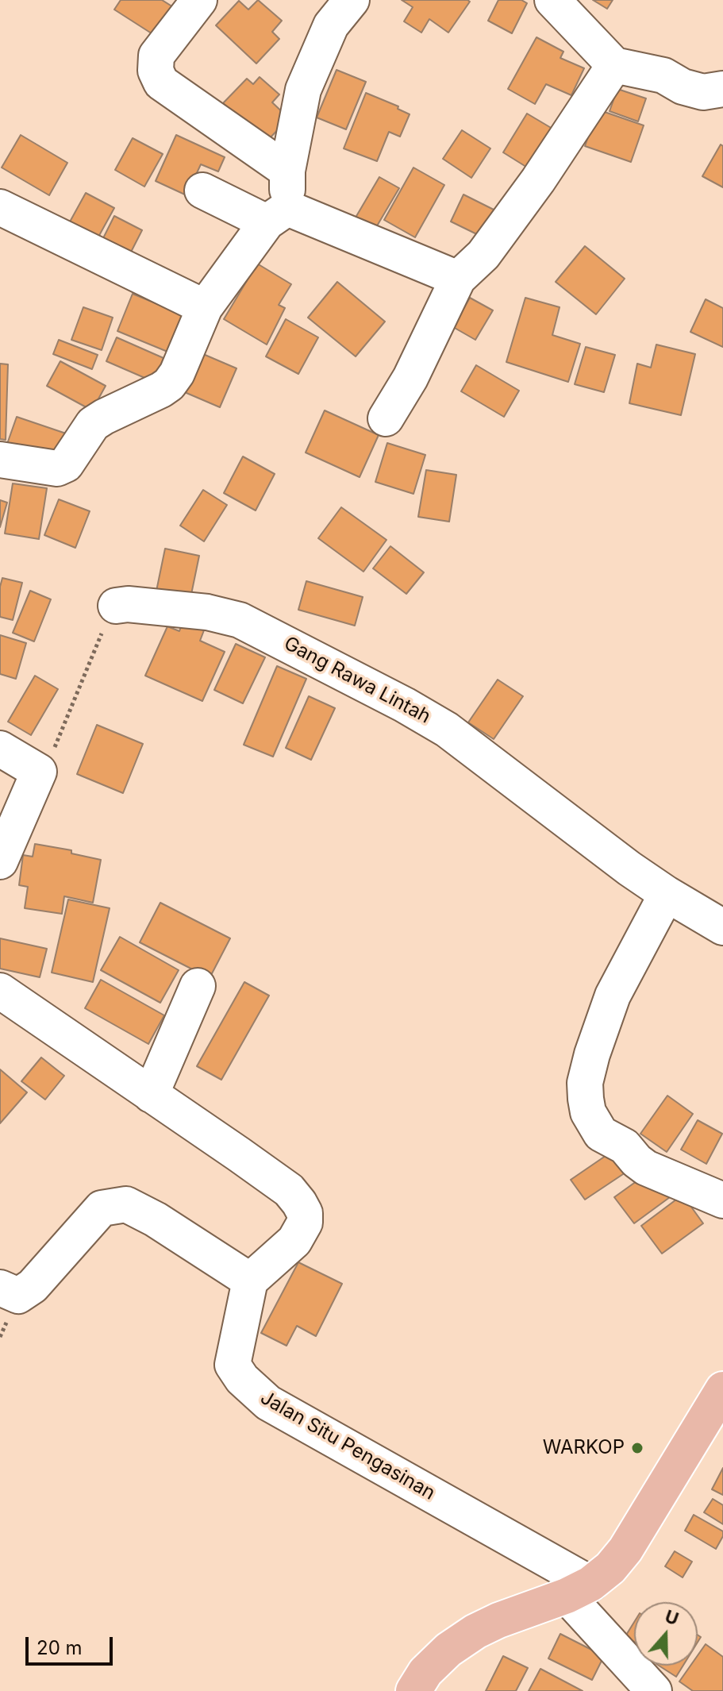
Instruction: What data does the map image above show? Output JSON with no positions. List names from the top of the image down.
{
  "streets": {
    "street": ["Gang Rawa Lintah", "Jalan Situ Pengasinan"]
  },
  "places": ["WARKOP"],
  "scale_bar": "20 m",
  "north": "top"
}
